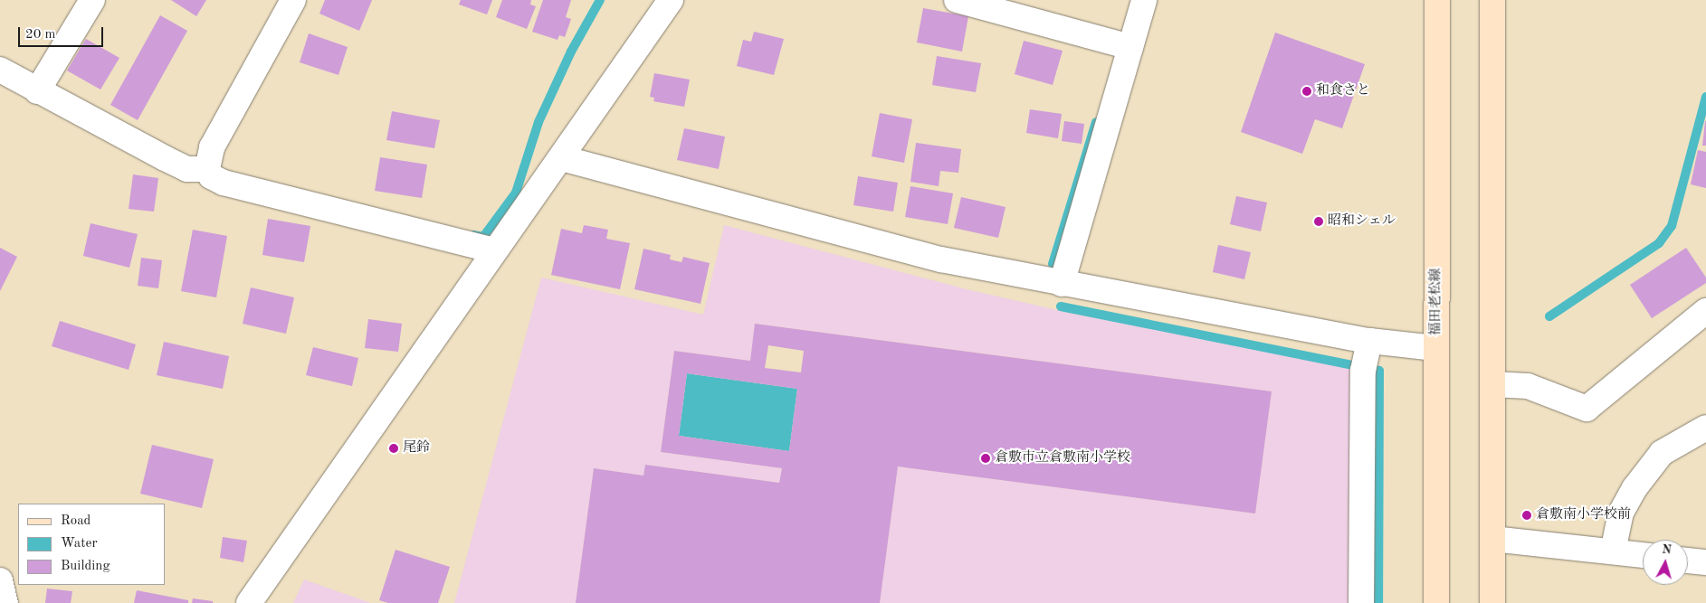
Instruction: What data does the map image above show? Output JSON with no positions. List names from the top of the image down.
{
  "streets": {
    "main road": ["福田老松線"]
  },
  "places": [
    "和食さと",
    "昭和シェル",
    "尾鈴",
    "倉敷市立倉敷南小学校",
    "倉敷南小学校前"
  ],
  "legend": ["Road", "Water", "Building"],
  "scale_bar": "20 m",
  "north": "top"
}
